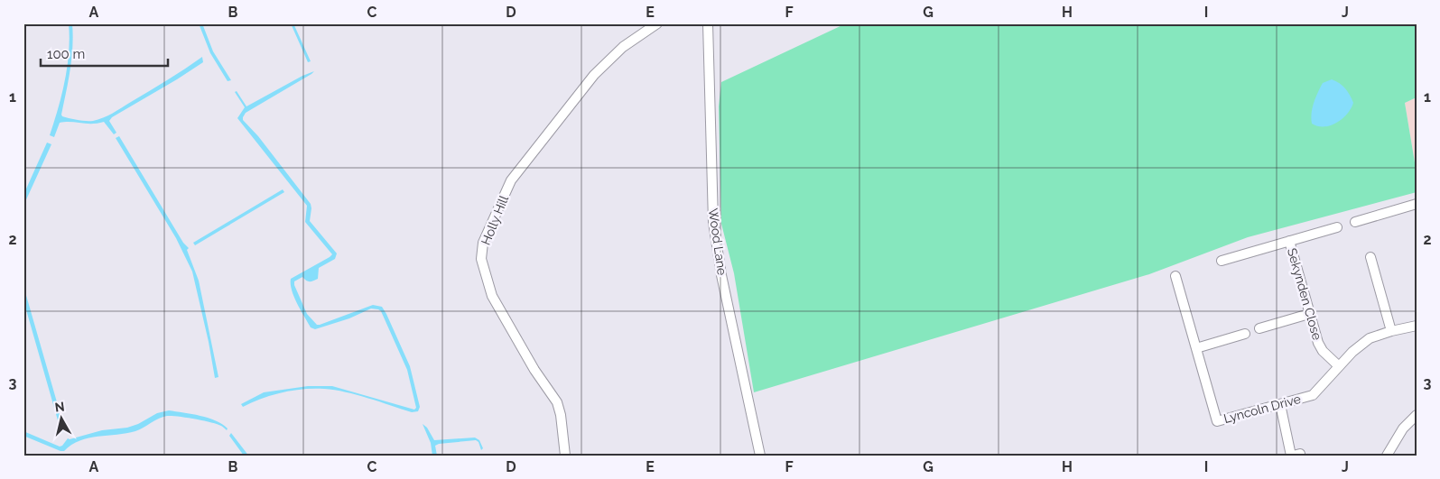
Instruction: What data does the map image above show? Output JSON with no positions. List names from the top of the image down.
{
  "streets": {
    "street": [
      "Holly Hill",
      "Wood Lane",
      "Sekynden Close",
      "Lyncoln Drive"
    ]
  },
  "crossings": [
    ["Sekynden Close", "Lyncoln Drive"]
  ],
  "scale_bar": "100 m",
  "north": "top",
  "grid": {
    "columns": [
      "A",
      "B",
      "C",
      "D",
      "E",
      "F",
      "G",
      "H",
      "I",
      "J"
    ],
    "rows": ["1", "2", "3"]
  }
}
